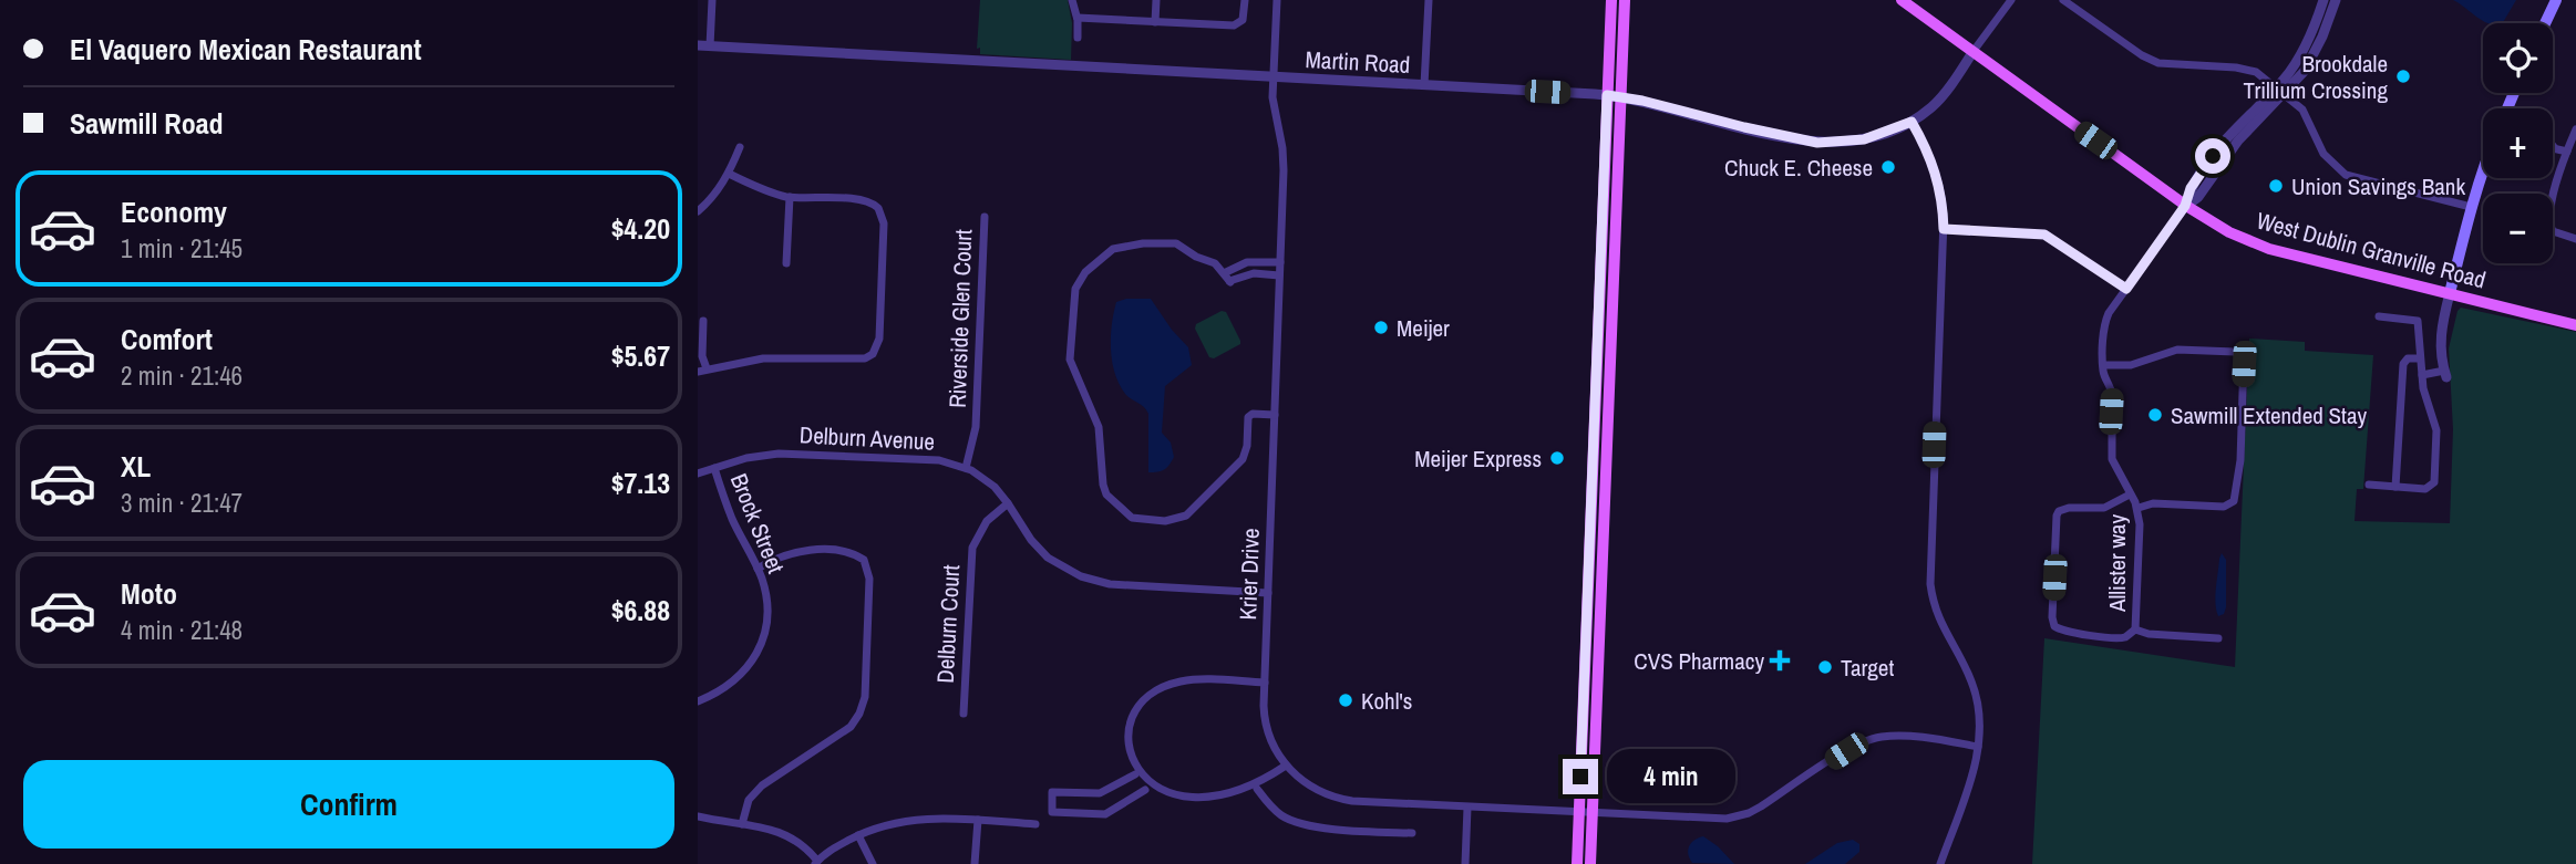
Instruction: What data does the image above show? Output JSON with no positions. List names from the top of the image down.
{
  "streets": {
    "main road": ["West Dublin Granville Road"],
    "street": [
      "Martin Road",
      "Riverside Glen Court",
      "Delburn Avenue",
      "Brock Street",
      "Allister way",
      "Krier Drive",
      "Delburn Court"
    ]
  },
  "crossings": [
    ["Martin Road", "West Dublin Granville Road"],
    ["Martin Road", "Krier Drive"],
    ["West Dublin Granville Road", "Allister way"],
    ["Riverside Glen Court", "Delburn Avenue"],
    ["Delburn Avenue", "Brock Street"],
    ["Delburn Avenue", "Krier Drive"],
    ["Delburn Avenue", "Delburn Court"]
  ],
  "places": {
    "other": [
      "Brookdale Trillium Crossing",
      "Chuck E. Cheese",
      "Union Savings Bank",
      "Meijer",
      "Sawmill Extended Stay",
      "Meijer Express",
      "Target",
      "Kohl's"
    ],
    "health": ["CVS Pharmacy"]
  },
  "page": {
    "banner": ["El Vaquero Mexican Restaurant", "Sawmill Road"],
    "map_buttons": ["+", "−"],
    "list": [
      {
        "name": "Economy",
        "note": "1 min · 21:45",
        "value": "$4.20"
      },
      {
        "name": "Comfort",
        "note": "2 min · 21:46",
        "value": "$5.67"
      },
      {
        "name": "XL",
        "note": "3 min · 21:47",
        "value": "$7.13"
      },
      {
        "name": "Moto",
        "note": "4 min · 21:48",
        "value": "$6.88"
      }
    ],
    "buttons": "Confirm",
    "bubble": "4 min"
  }
}
